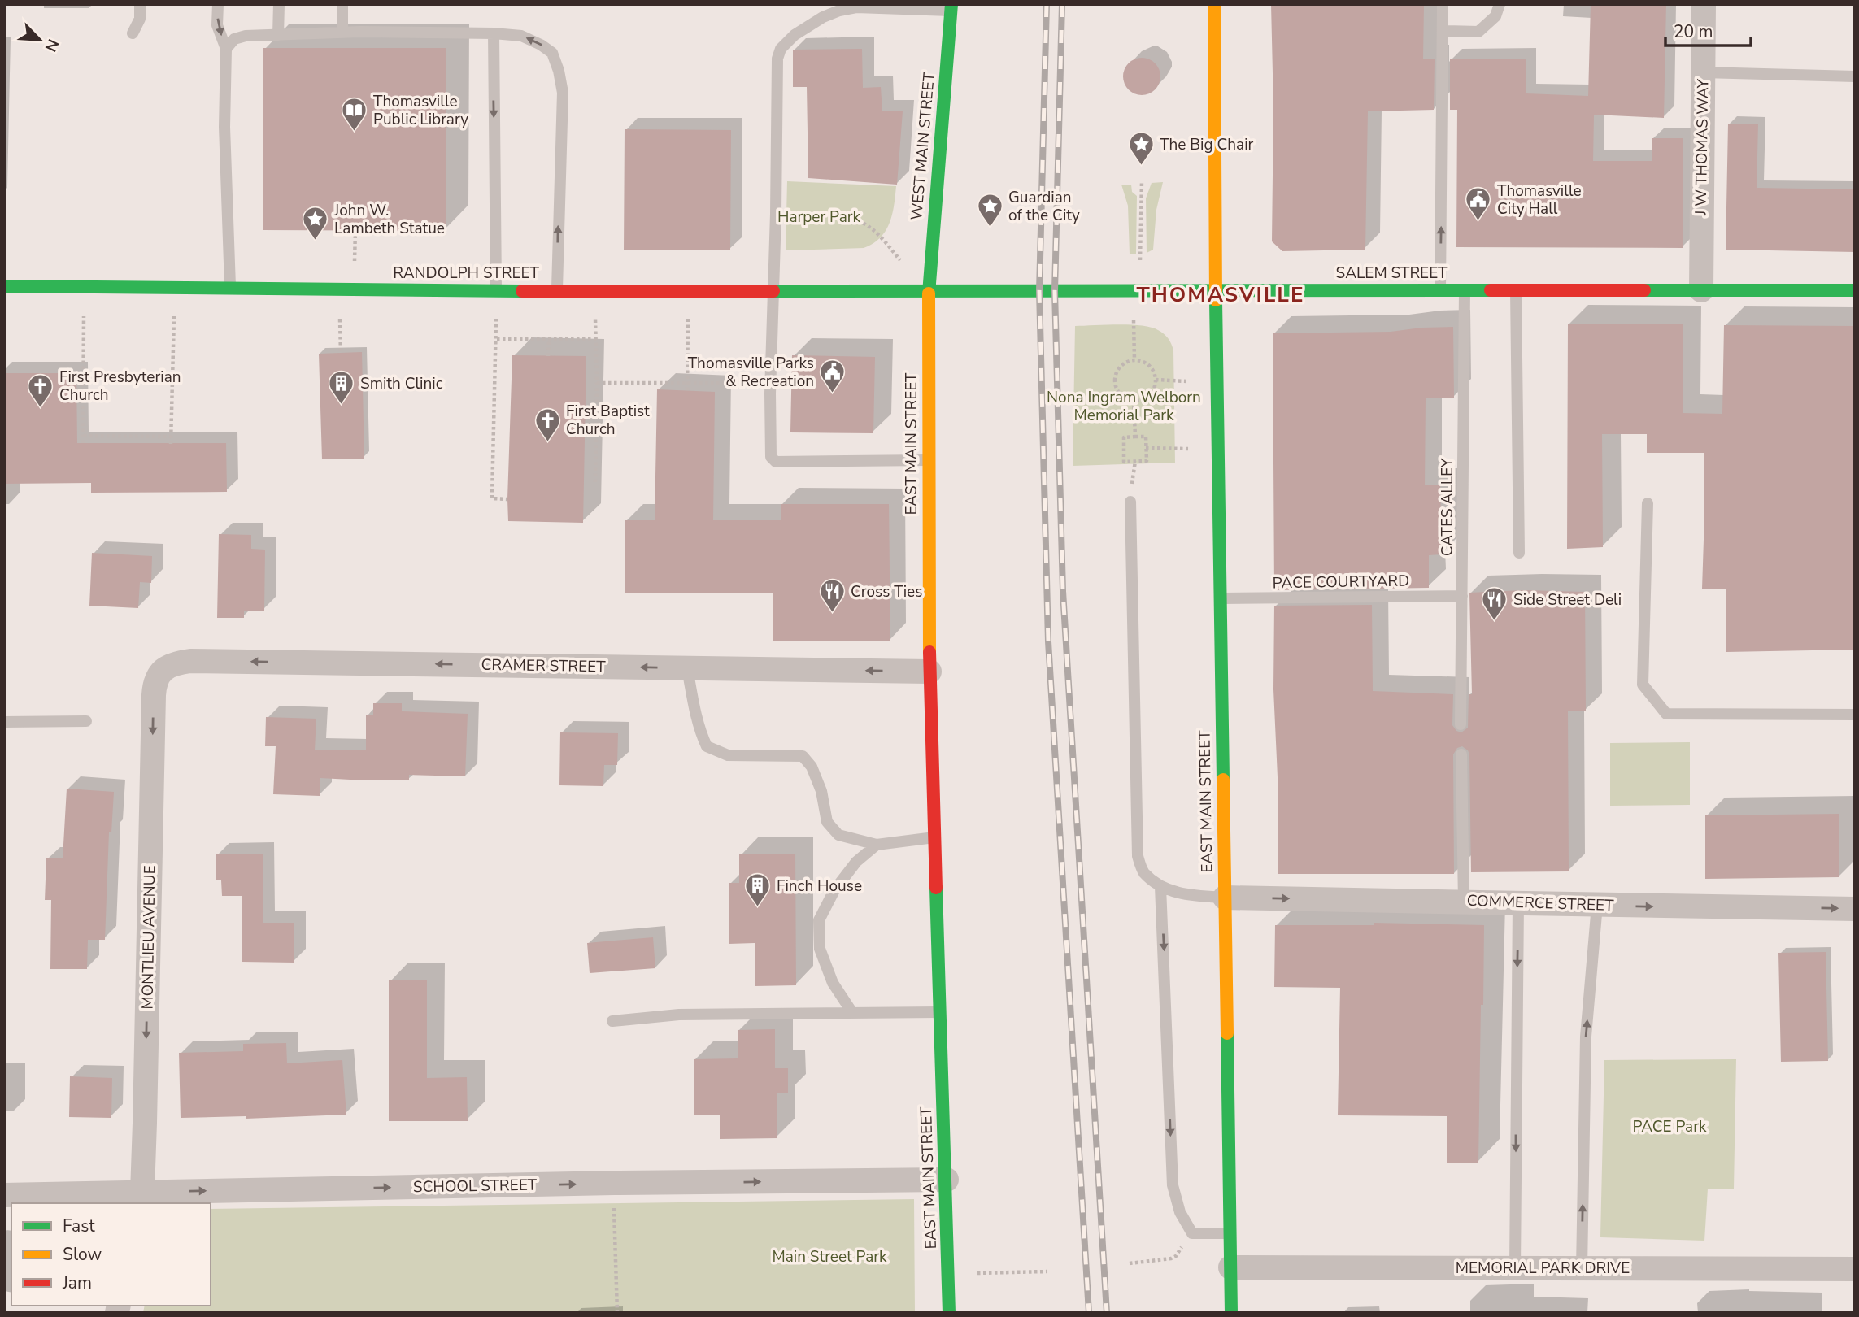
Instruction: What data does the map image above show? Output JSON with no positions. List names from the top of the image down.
{
  "streets": {
    "main road": [
      "WEST MAIN STREET",
      "RANDOLPH STREET",
      "SALEM STREET",
      "EAST MAIN STREET"
    ],
    "street": [
      "J W THOMAS WAY",
      "CRAMER STREET",
      "COMMERCE STREET",
      "MONTLIEU AVENUE",
      "SCHOOL STREET",
      "MEMORIAL PARK DRIVE"
    ],
    "lane": ["CATES ALLEY", "PACE COURTYARD"]
  },
  "crossings": [
    ["WEST MAIN STREET", "RANDOLPH STREET"],
    ["WEST MAIN STREET", "SALEM STREET"],
    ["WEST MAIN STREET", "EAST MAIN STREET"],
    ["J W THOMAS WAY", "SALEM STREET"],
    ["RANDOLPH STREET", "SALEM STREET"],
    ["RANDOLPH STREET", "EAST MAIN STREET"],
    ["SALEM STREET", "EAST MAIN STREET"],
    ["SALEM STREET", "CATES ALLEY"],
    ["EAST MAIN STREET", "PACE COURTYARD"],
    ["EAST MAIN STREET", "CRAMER STREET"],
    ["EAST MAIN STREET", "COMMERCE STREET"],
    ["EAST MAIN STREET", "SCHOOL STREET"],
    ["EAST MAIN STREET", "MEMORIAL PARK DRIVE"],
    ["CATES ALLEY", "PACE COURTYARD"],
    ["CRAMER STREET", "MONTLIEU AVENUE"],
    ["MONTLIEU AVENUE", "SCHOOL STREET"]
  ],
  "one_way": [
    "CRAMER STREET",
    "COMMERCE STREET",
    "MONTLIEU AVENUE",
    "SCHOOL STREET"
  ],
  "districts": ["THOMASVILLE"],
  "parks": [
    "Harper Park",
    "Nona Ingram Welborn Memorial Park",
    "PACE Park",
    "Main Street Park"
  ],
  "places": {
    "library": ["Thomasville Public Library"],
    "place": ["The Big Chair", "Guardian of the City", "John W. Lambeth Statue"],
    "public building": ["Thomasville City Hall", "Thomasville Parks & Recreation"],
    "building": ["Smith Clinic", "Finch House"],
    "church": ["First Presbyterian Church", "First Baptist Church"],
    "restaurant": ["Cross Ties", "Side Street Deli"]
  },
  "legend": ["Fast", "Slow", "Jam"],
  "scale_bar": "20 m",
  "north": "bottom right"
}
